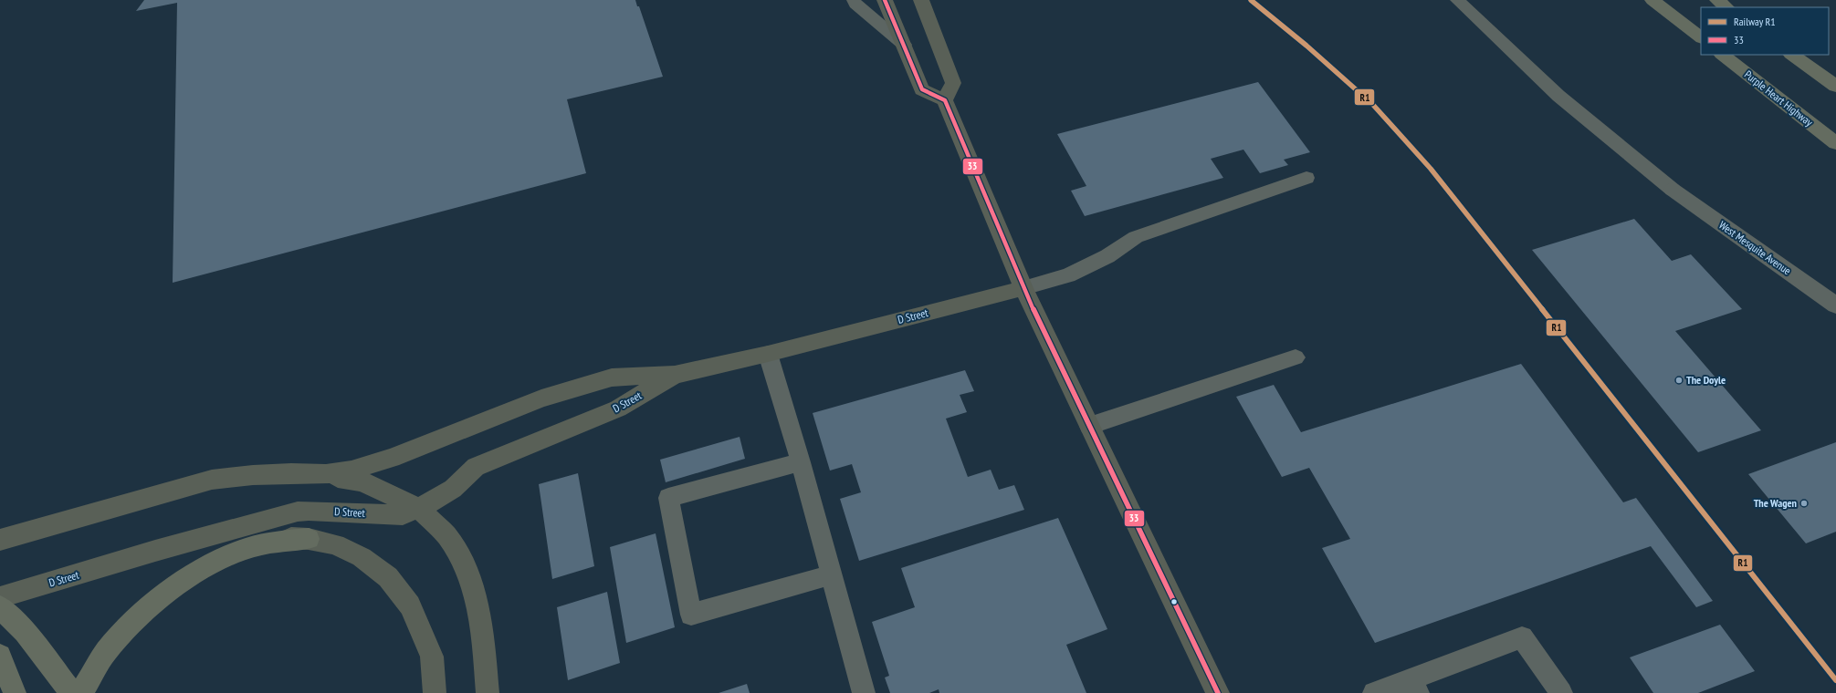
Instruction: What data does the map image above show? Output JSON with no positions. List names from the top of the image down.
{
  "streets": {
    "highway": ["Purple Heart Highway"],
    "main road": ["D Street"],
    "street": ["West Mesquite Avenue"]
  },
  "places": ["The Doyle", "The Wagen"],
  "lines": ["rail line R1", "transit line 33"],
  "legend": ["Railway R1", "33"]
}
